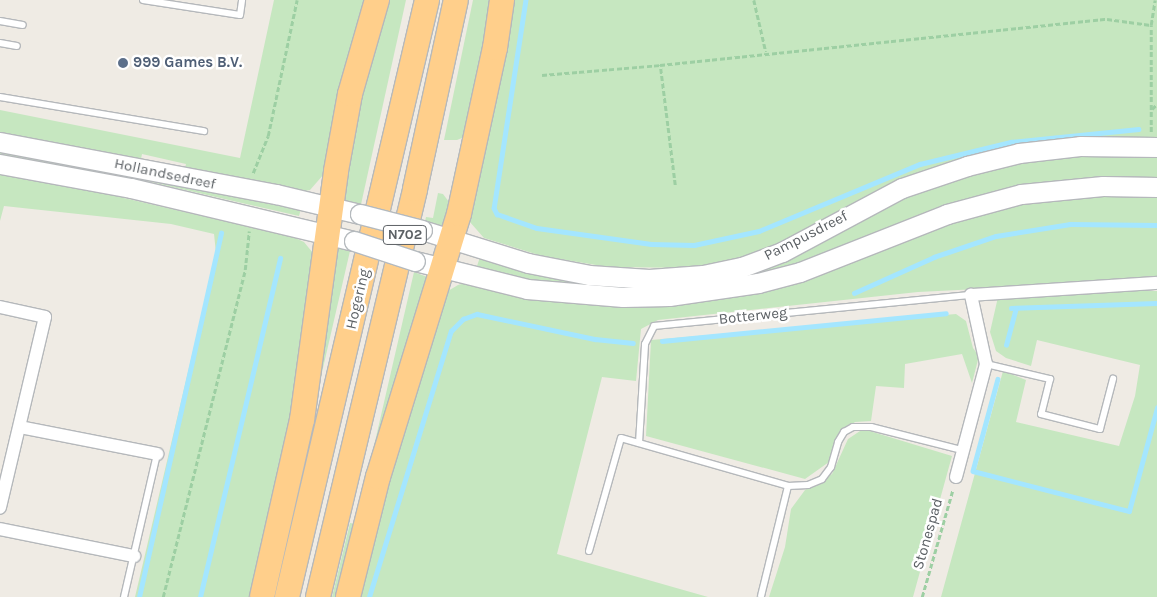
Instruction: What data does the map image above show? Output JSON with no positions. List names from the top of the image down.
{
  "streets": {
    "highway": ["N702", "Hogering"],
    "main road": ["Hollandsedreef", "Pampusdreef"],
    "street": ["Botterweg"],
    "path": ["Stonespad"]
  },
  "crossings": [
    ["Hollandsedreef", "Pampusdreef"],
    ["N702", "Pampusdreef"]
  ],
  "places": ["999 Games B.V."]
}
